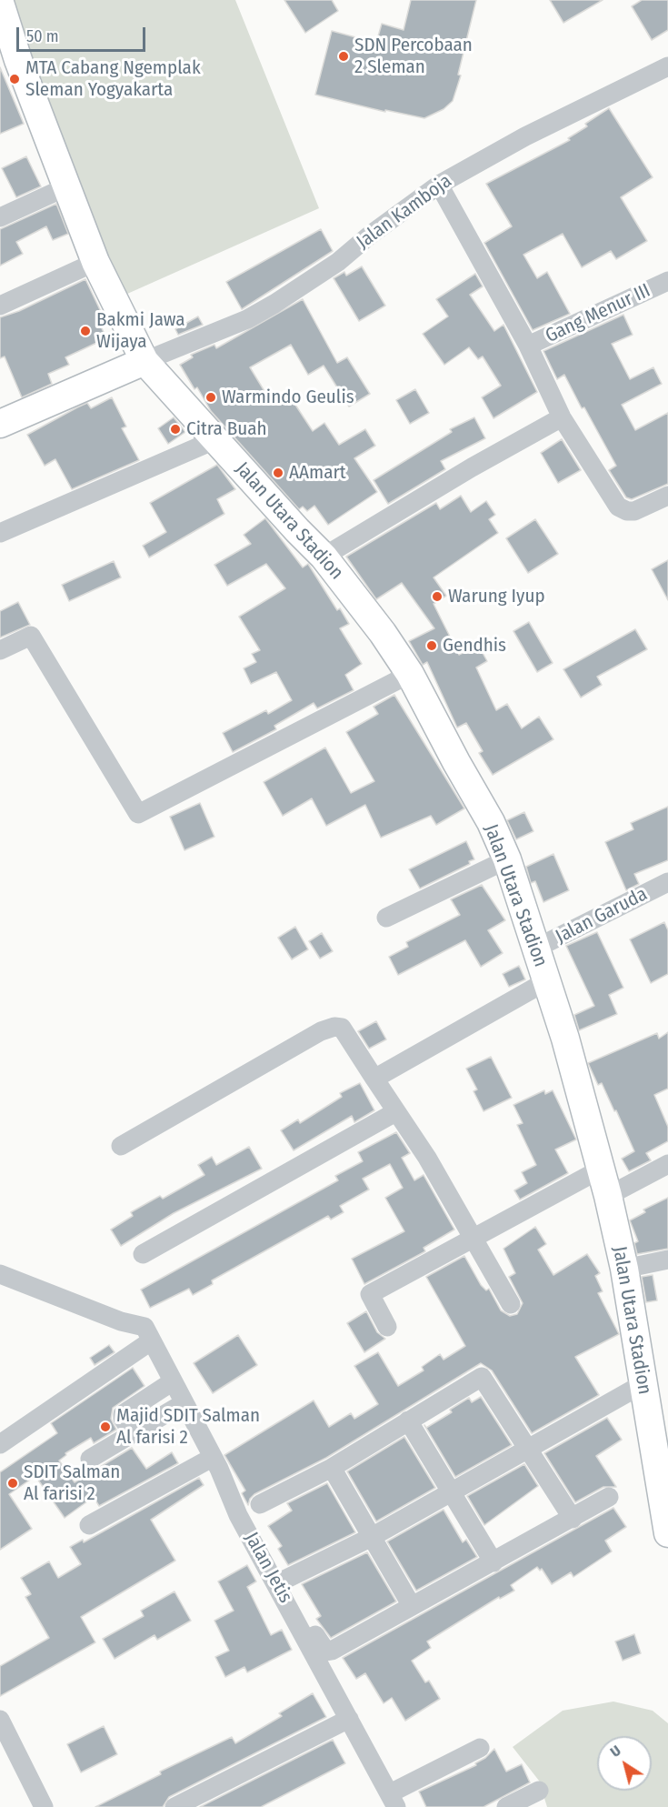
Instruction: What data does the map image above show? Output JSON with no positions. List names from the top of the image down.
{
  "streets": {
    "street": [
      "Jalan Kamboja",
      "Gang Menur III",
      "Jalan Utara Stadion",
      "Jalan Garuda",
      "Jalan Jetis"
    ]
  },
  "crossings": [
    ["Jalan Kamboja", "Jalan Utara Stadion"],
    ["Jalan Utara Stadion", "Jalan Garuda"]
  ],
  "places": [
    "SDN Percobaan 2 Sleman",
    "MTA Cabang Ngemplak Sleman Yogyakarta",
    "Bakmi Jawa Wijaya",
    "Warmindo Geulis",
    "Citra Buah",
    "AAmart",
    "Warung Iyup",
    "Gendhis",
    "Majid SDIT Salman Al farisi 2",
    "SDIT Salman Al farisi 2"
  ],
  "scale_bar": "50 m",
  "north": "top left"
}
